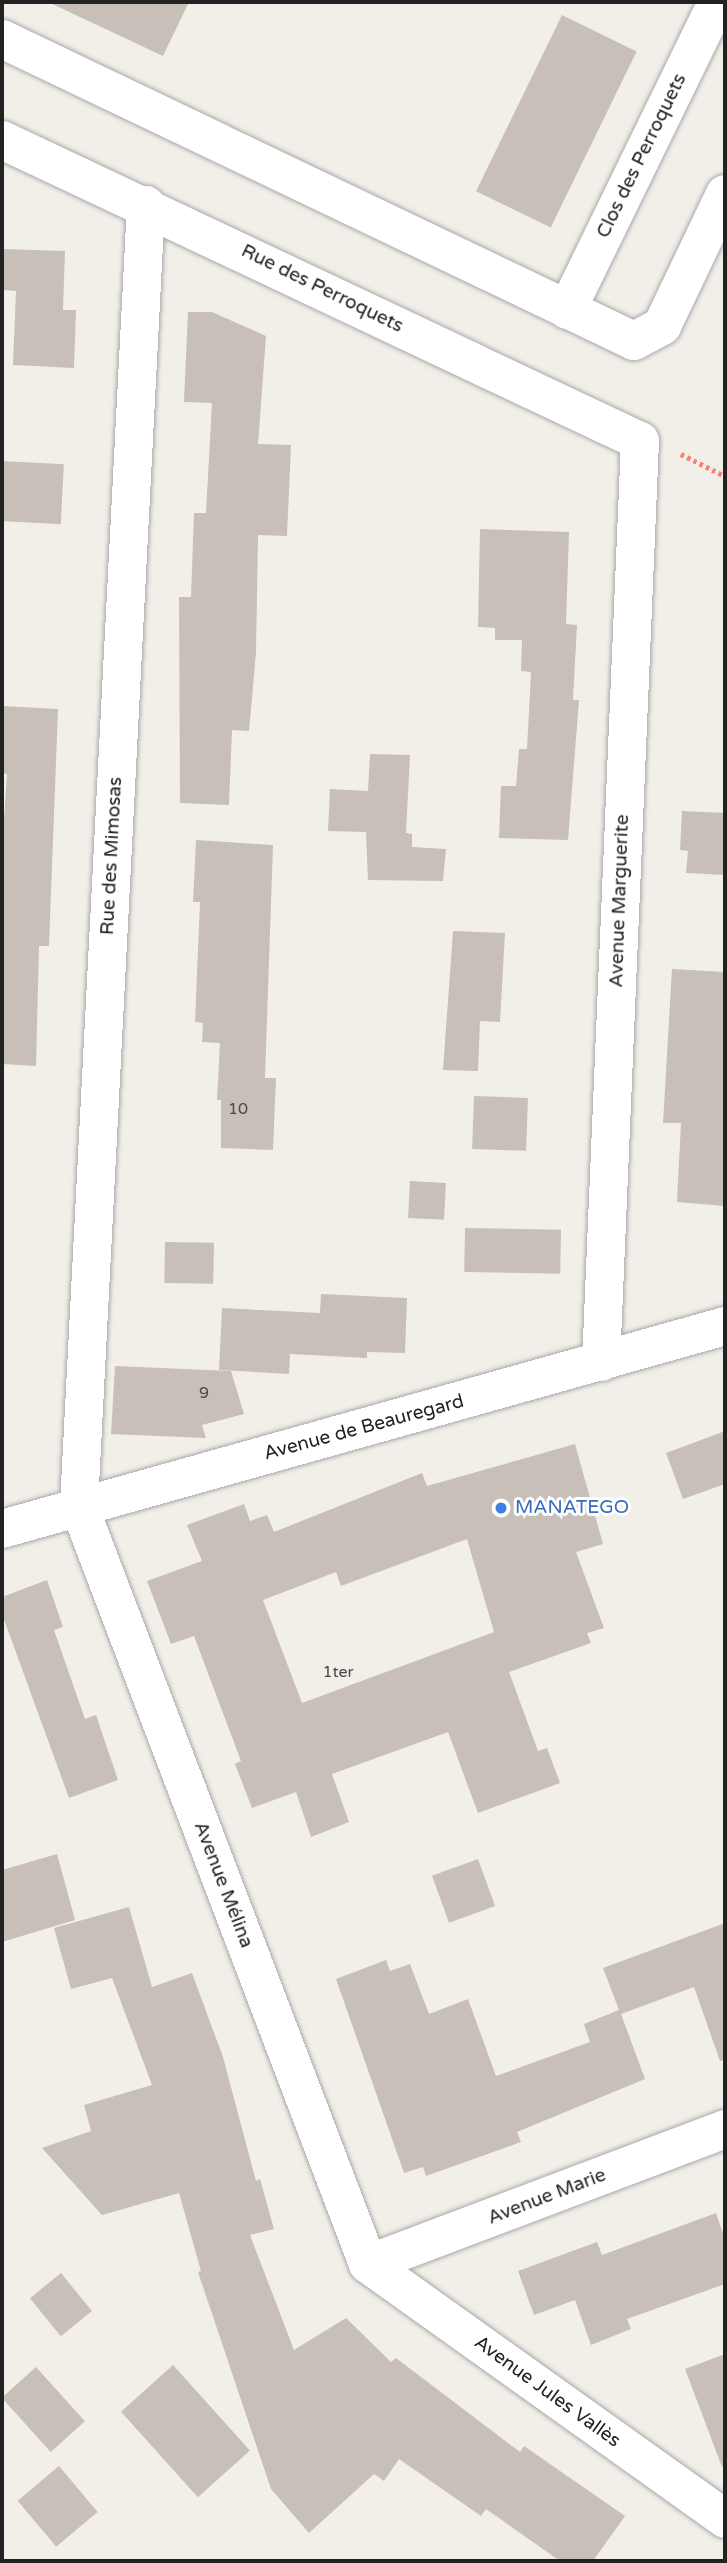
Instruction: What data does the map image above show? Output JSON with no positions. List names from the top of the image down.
{
  "streets": {
    "street": [
      "Clos des Perroquets",
      "Rue des Perroquets",
      "Rue des Mimosas",
      "Avenue Marguerite",
      "Avenue de Beauregard",
      "Avenue Mélina",
      "Avenue Marie",
      "Avenue Jules Vallès"
    ]
  },
  "crossings": [
    ["Rue des Perroquets", "Rue des Mimosas"],
    ["Rue des Perroquets", "Avenue Marguerite"],
    ["Rue des Mimosas", "Avenue de Beauregard"],
    ["Rue des Mimosas", "Avenue Mélina"],
    ["Avenue Marguerite", "Avenue de Beauregard"],
    ["Avenue de Beauregard", "Avenue Mélina"],
    ["Avenue Mélina", "Avenue Marie"],
    ["Avenue Mélina", "Avenue Jules Vallès"],
    ["Avenue Marie", "Avenue Jules Vallès"]
  ],
  "places": ["MANATEGO"],
  "house_numbers": ["10", "9", "1ter"]
}
